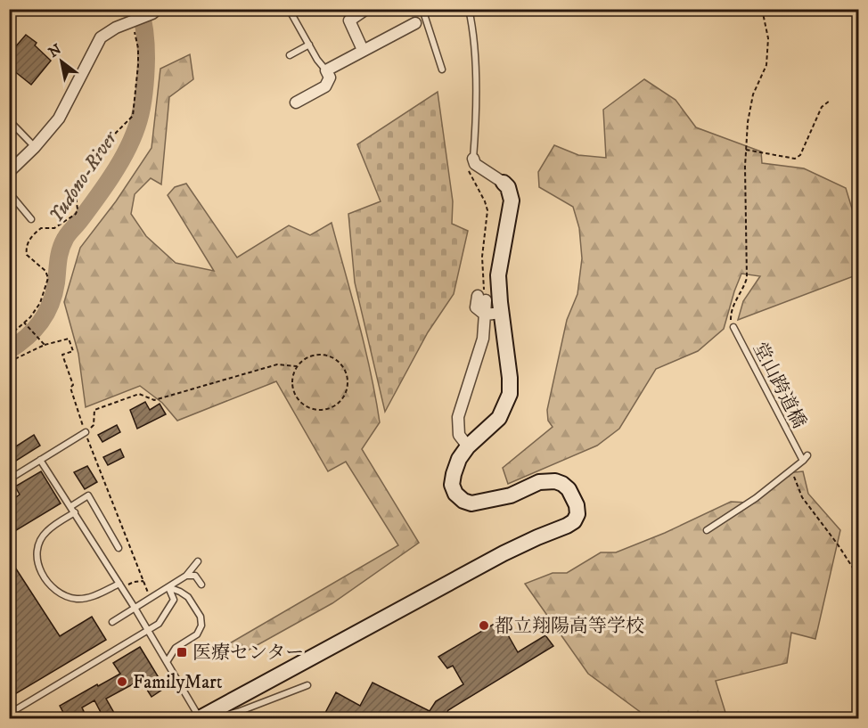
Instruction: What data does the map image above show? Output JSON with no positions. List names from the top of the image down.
{
  "streets": {
    "lane": ["堂山跨道橋"]
  },
  "water": ["Yudono-River"],
  "places": {
    "other": ["都立翔陽高等学校", "FamilyMart"],
    "transit": ["医療センター"]
  },
  "north": "top left"
}
